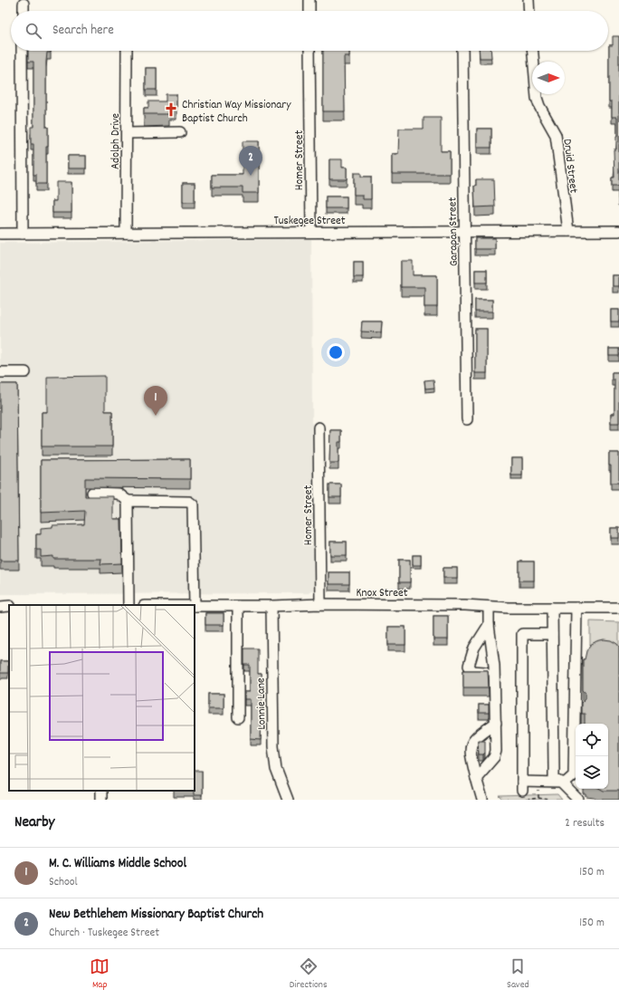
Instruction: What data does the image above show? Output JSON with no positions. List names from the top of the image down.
{
  "streets": {
    "street": [
      "Adolph Drive",
      "Homer Street",
      "Druid Street",
      "Tuskegee Street",
      "Garapan Street",
      "Knox Street",
      "Lonnie Lane"
    ]
  },
  "crossings": [
    ["Adolph Drive", "Tuskegee Street"],
    ["Homer Street", "Tuskegee Street"],
    ["Homer Street", "Knox Street"],
    ["Druid Street", "Tuskegee Street"],
    ["Tuskegee Street", "Garapan Street"],
    ["Knox Street", "Lonnie Lane"]
  ],
  "places": {
    "church": ["Christian Way Missionary Baptist Church"]
  },
  "north": "right",
  "page": {
    "search": "Search here",
    "pins": ["2", "1"],
    "heading": ["Nearby", "2 results"],
    "list": [
      {
        "mark": "1",
        "name": "M. C. Williams Middle School",
        "note": "School",
        "value": "150 m"
      },
      {
        "mark": "2",
        "name": "New Bethlehem Missionary Baptist Church",
        "note": "Church · Tuskegee Street",
        "value": "150 m"
      }
    ],
    "nav": ["Map", "Directions", "Saved"]
  }
}
